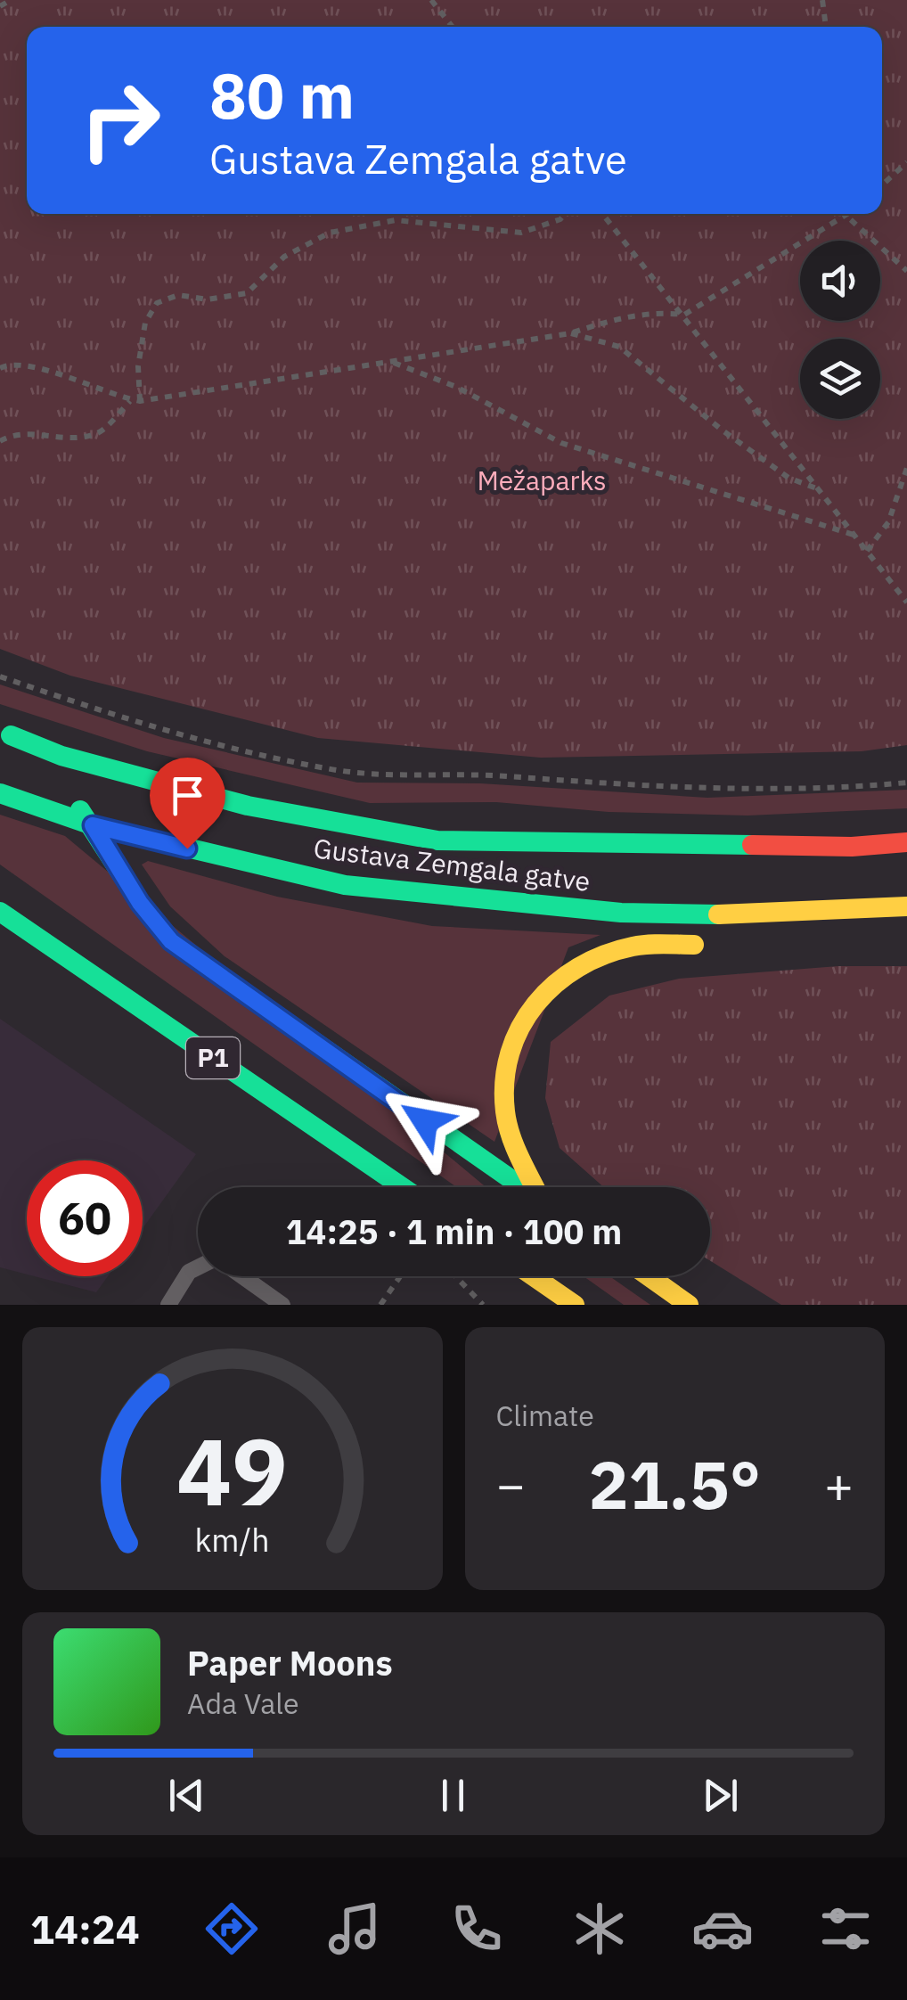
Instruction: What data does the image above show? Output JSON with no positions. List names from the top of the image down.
{
  "streets": {
    "main road": ["Gustava Zemgala gatve", "P1"]
  },
  "crossings": [
    ["Gustava Zemgala gatve", "P1"]
  ],
  "parks": ["Mežaparks"],
  "page": {
    "turn": ["80 m", "Gustava Zemgala gatve"],
    "limit": "60",
    "trip": "14:25 · 1 min · 100 m",
    "tile": "Climate",
    "heat": ["−", "21.5°", "+"],
    "song": ["Paper Moons", "Ada Vale"],
    "tabs": "14:24",
    "gauge": ["49", "km/h"]
  }
}
